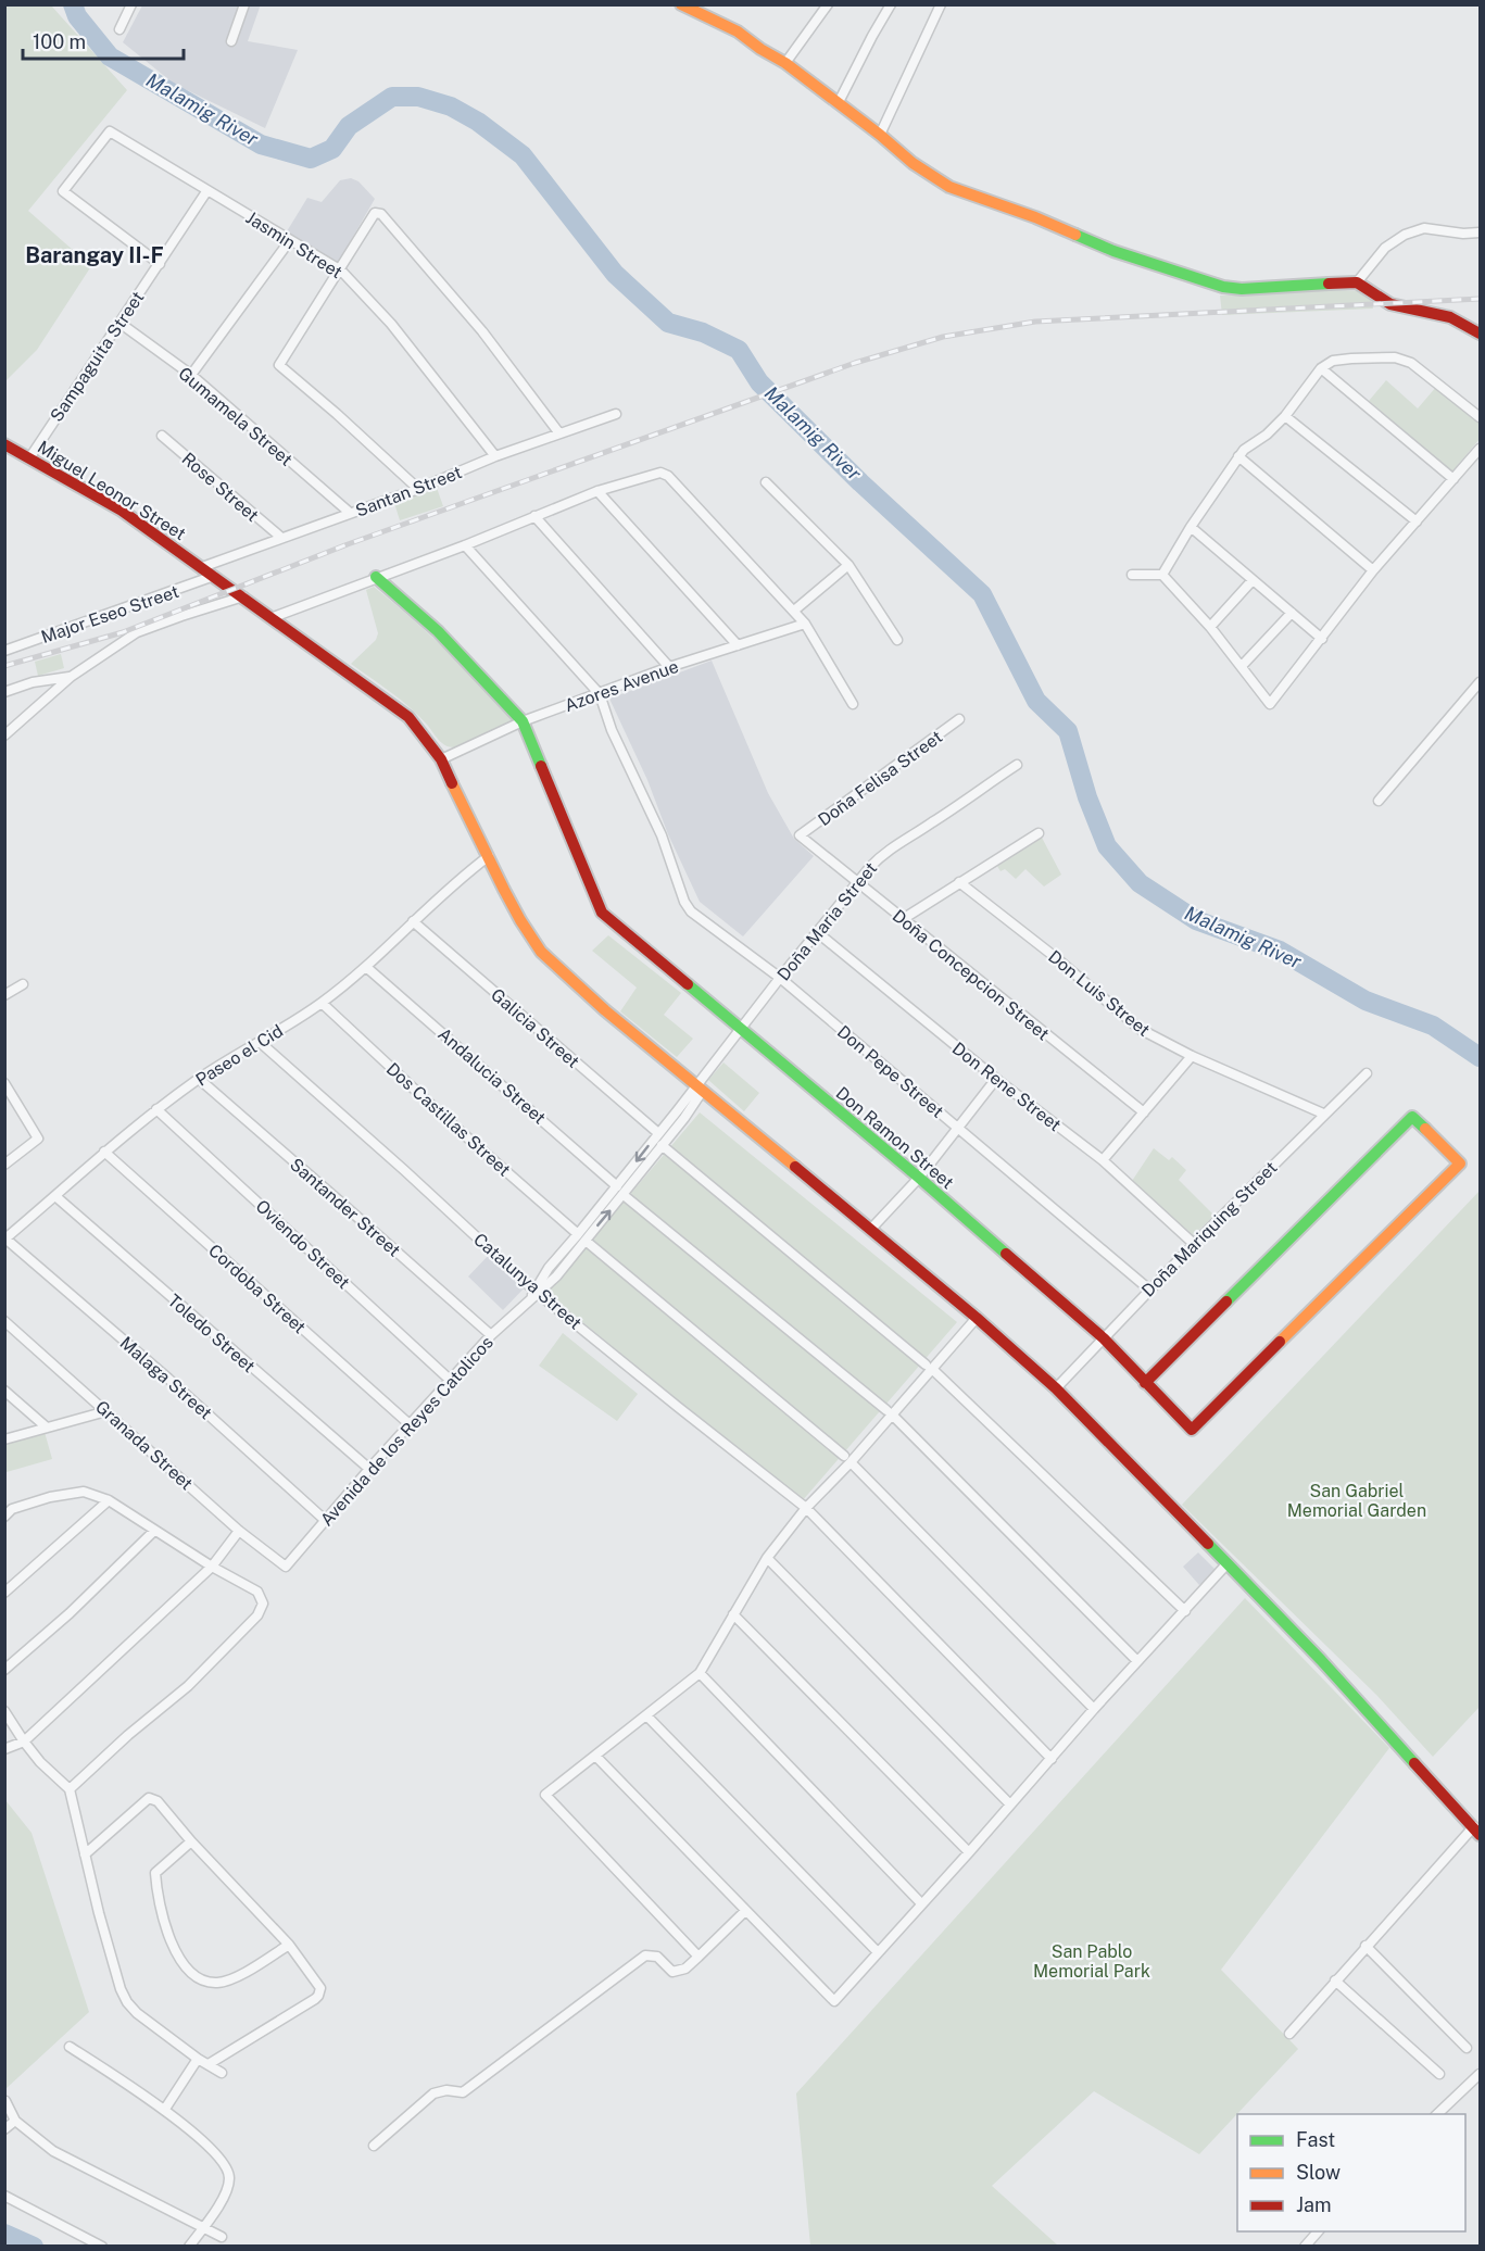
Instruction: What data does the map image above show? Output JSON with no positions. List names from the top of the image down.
{
  "streets": {
    "street": [
      "Jasmin Street",
      "Sampaguita Street",
      "Gumamela Street",
      "Rose Street",
      "Miguel Leonor Street",
      "Santan Street",
      "Major Eseo Street",
      "Azores Avenue",
      "Doña Felisa Street",
      "Doña Maria Street",
      "Doña Concepcion Street",
      "Don Luis Street",
      "Galicia Street",
      "Paseo el Cid",
      "Don Pepe Street",
      "Andalucia Street",
      "Don Rene Street",
      "Dos Castillas Street",
      "Don Ramon Street",
      "Santander Street",
      "Doña Mariquing Street",
      "Oviendo Street",
      "Catalunya Street",
      "Cordoba Street",
      "Toledo Street",
      "Malaga Street",
      "Avenida de los Reyes Catolicos",
      "Granada Street"
    ]
  },
  "crossings": [
    ["Jasmin Street", "Sampaguita Street"],
    ["Jasmin Street", "Santan Street"],
    ["Sampaguita Street", "Gumamela Street"],
    ["Sampaguita Street", "Miguel Leonor Street"],
    ["Gumamela Street", "Santan Street"],
    ["Rose Street", "Santan Street"],
    ["Miguel Leonor Street", "Santan Street"],
    ["Miguel Leonor Street", "Major Eseo Street"],
    ["Miguel Leonor Street", "Azores Avenue"],
    ["Miguel Leonor Street", "Doña Maria Street"],
    ["Miguel Leonor Street", "Paseo el Cid"],
    ["Miguel Leonor Street", "Doña Mariquing Street"],
    ["Miguel Leonor Street", "Avenida de los Reyes Catolicos"],
    ["Azores Avenue", "Don Pepe Street"],
    ["Azores Avenue", "Don Ramon Street"],
    ["Doña Felisa Street", "Doña Concepcion Street"],
    ["Doña Maria Street", "Doña Concepcion Street"],
    ["Doña Maria Street", "Don Pepe Street"],
    ["Doña Maria Street", "Don Rene Street"],
    ["Doña Maria Street", "Don Ramon Street"],
    ["Doña Maria Street", "Avenida de los Reyes Catolicos"],
    ["Don Luis Street", "Doña Mariquing Street"],
    ["Galicia Street", "Paseo el Cid"],
    ["Galicia Street", "Avenida de los Reyes Catolicos"],
    ["Paseo el Cid", "Andalucia Street"],
    ["Paseo el Cid", "Dos Castillas Street"],
    ["Paseo el Cid", "Santander Street"],
    ["Paseo el Cid", "Oviendo Street"],
    ["Paseo el Cid", "Catalunya Street"],
    ["Paseo el Cid", "Cordoba Street"],
    ["Paseo el Cid", "Toledo Street"],
    ["Paseo el Cid", "Malaga Street"],
    ["Don Pepe Street", "Doña Mariquing Street"],
    ["Andalucia Street", "Avenida de los Reyes Catolicos"],
    ["Don Rene Street", "Doña Mariquing Street"],
    ["Dos Castillas Street", "Avenida de los Reyes Catolicos"],
    ["Don Ramon Street", "Doña Mariquing Street"],
    ["Santander Street", "Avenida de los Reyes Catolicos"],
    ["Oviendo Street", "Avenida de los Reyes Catolicos"],
    ["Catalunya Street", "Avenida de los Reyes Catolicos"],
    ["Cordoba Street", "Avenida de los Reyes Catolicos"],
    ["Toledo Street", "Avenida de los Reyes Catolicos"],
    ["Malaga Street", "Avenida de los Reyes Catolicos"],
    ["Avenida de los Reyes Catolicos", "Granada Street"]
  ],
  "districts": ["Barangay II-F"],
  "water": ["Malamig River"],
  "parks": ["San Gabriel Memorial Garden", "San Pablo Memorial Park"],
  "legend": ["Fast", "Slow", "Jam"],
  "scale_bar": "100 m"
}
